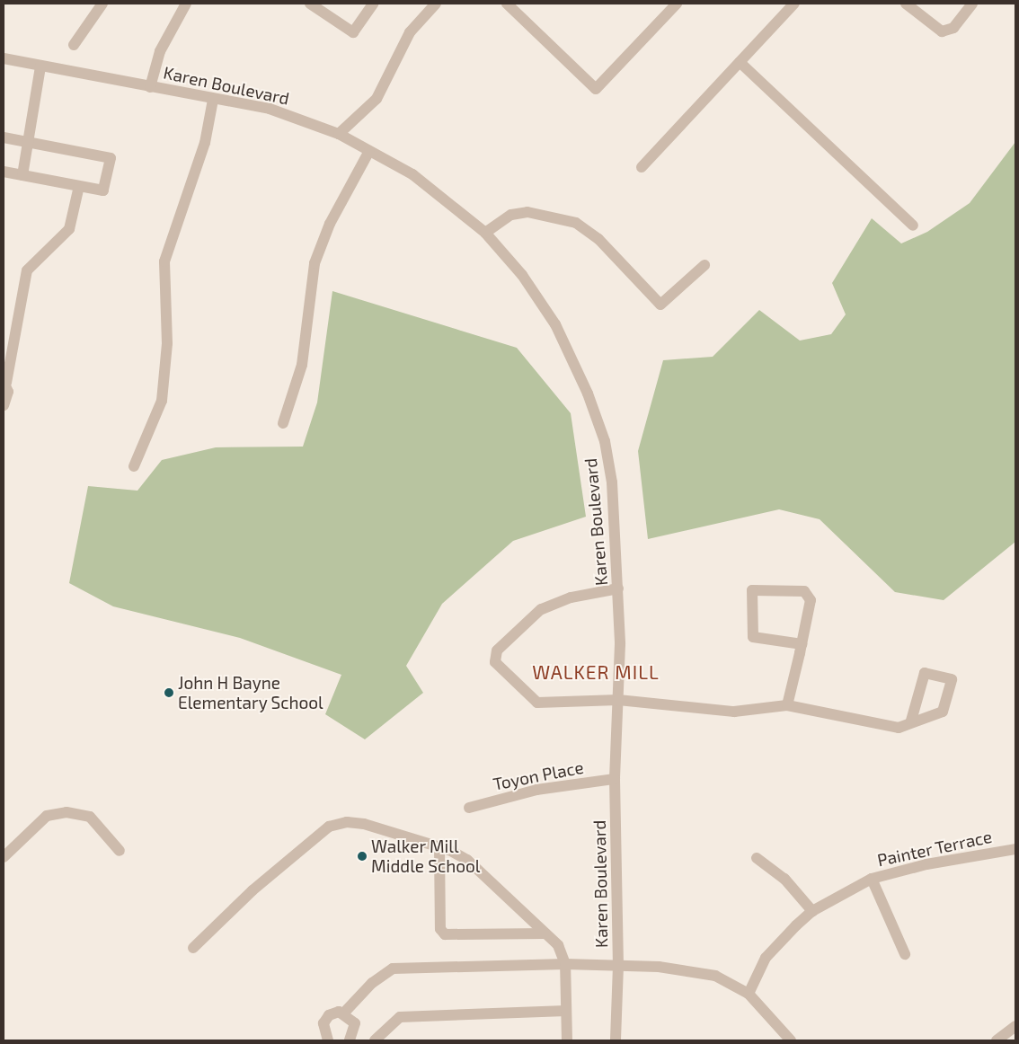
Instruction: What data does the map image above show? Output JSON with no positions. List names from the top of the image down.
{
  "streets": {
    "street": ["Karen Boulevard", "Toyon Place", "Painter Terrace"]
  },
  "crossings": [
    ["Karen Boulevard", "Toyon Place"]
  ],
  "districts": ["WALKER MILL"],
  "places": ["John H Bayne Elementary School", "Walker Mill Middle School"]
}
